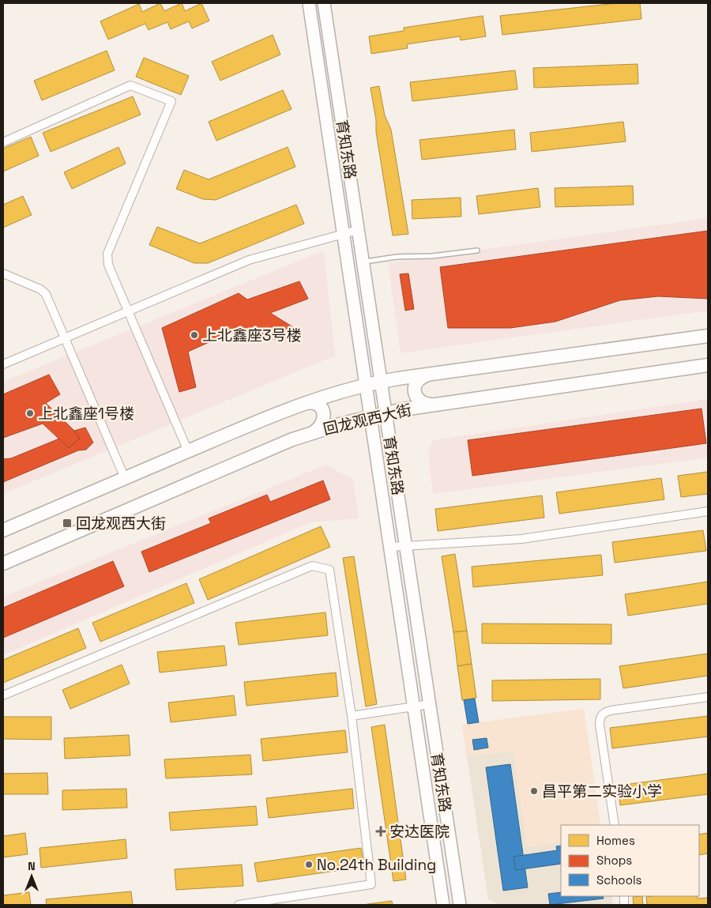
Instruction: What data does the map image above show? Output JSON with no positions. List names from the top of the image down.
{
  "streets": {
    "main road": ["育知东路", "回龙观西大街"]
  },
  "crossings": [
    ["育知东路", "回龙观西大街"]
  ],
  "places": {
    "other": [
      "上北鑫座3号楼",
      "上北鑫座1号楼",
      "昌平第二实验小学",
      "No.24th Building"
    ],
    "transit": ["回龙观西大街"],
    "health": ["安达医院"]
  },
  "legend": ["Homes", "Shops", "Schools"],
  "north": "top"
}
